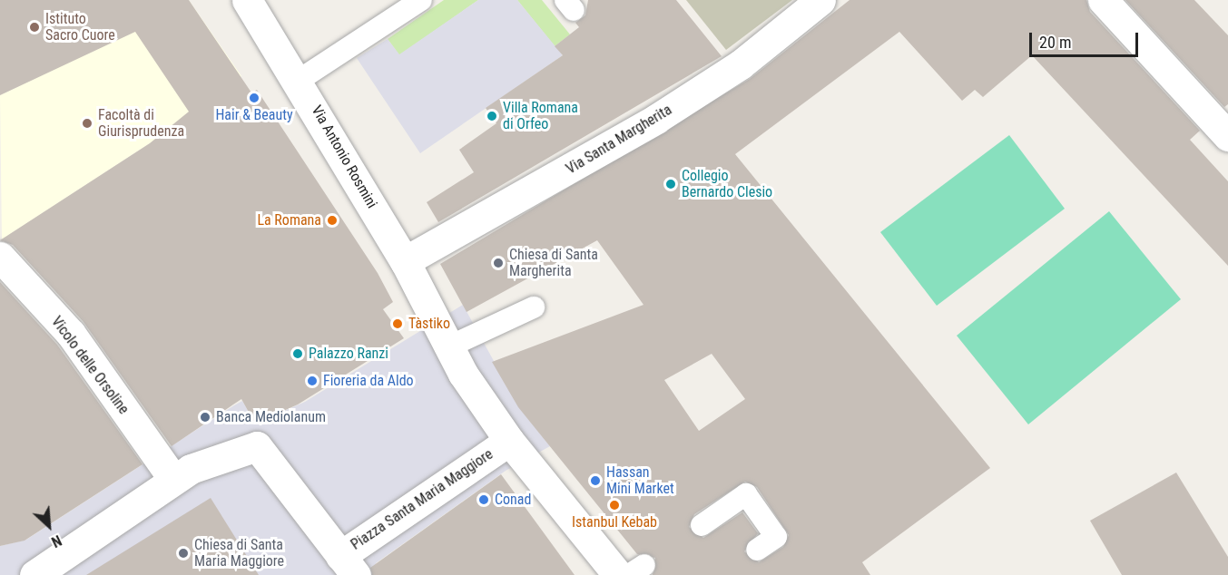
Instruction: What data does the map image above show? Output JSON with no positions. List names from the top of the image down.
{
  "streets": {
    "street": [
      "Via Santa Margherita",
      "Via Antonio Rosmini",
      "Vicolo delle Orsoline",
      "Piazza Santa Maria Maggiore"
    ]
  },
  "crossings": [
    ["Via Santa Margherita", "Via Antonio Rosmini"],
    ["Via Antonio Rosmini", "Piazza Santa Maria Maggiore"],
    ["Vicolo delle Orsoline", "Piazza Santa Maria Maggiore"]
  ],
  "places": [
    "Istituto Sacro Cuore",
    "Hair & Beauty",
    "Villa Romana di Orfeo",
    "Facoltà di Giurisprudenza",
    "Collegio Bernardo Clesio",
    "La Romana",
    "Chiesa di Santa Margherita",
    "Tàstiko",
    "Palazzo Ranzi",
    "Fioreria da Aldo",
    "Banca Mediolanum",
    "Hassan Mini Market",
    "Conad",
    "Istanbul Kebab",
    "Chiesa di Santa Maria Maggiore"
  ],
  "scale_bar": "20 m",
  "north": "bottom right"
}
